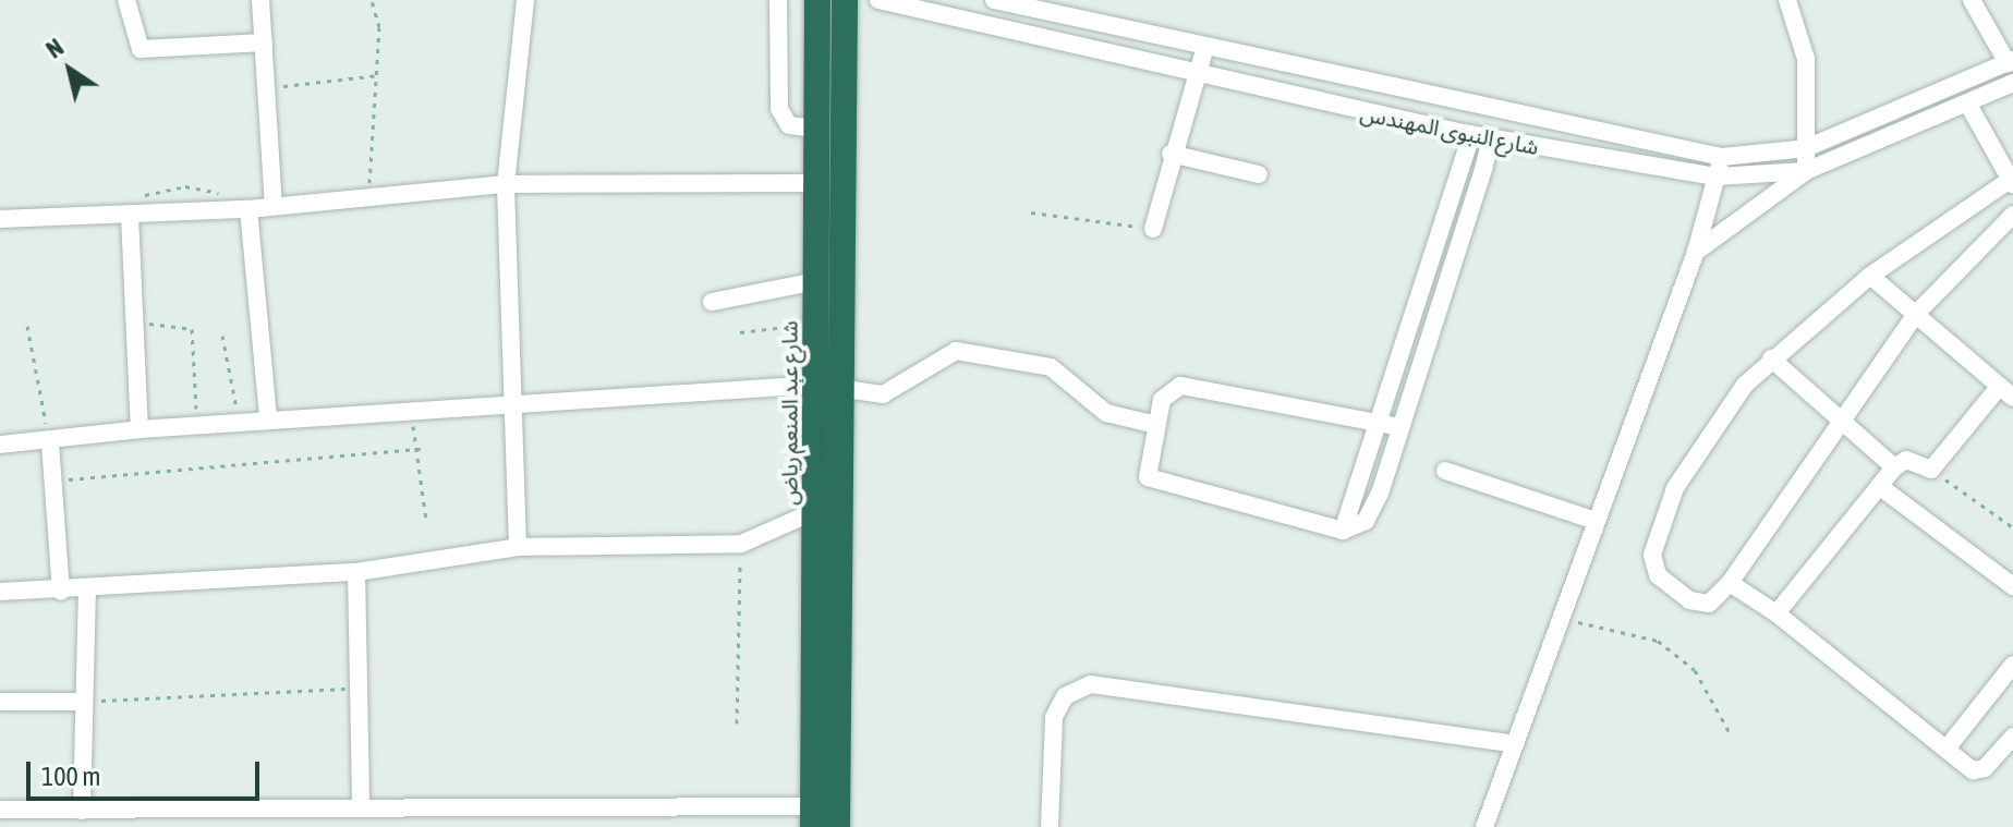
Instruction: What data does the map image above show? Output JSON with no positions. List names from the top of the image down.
{
  "streets": {
    "highway": ["شارع عبد المنعم رياض"],
    "street": ["شارع النبوى المهندس"]
  },
  "scale_bar": "100 m",
  "north": "top left"
}
